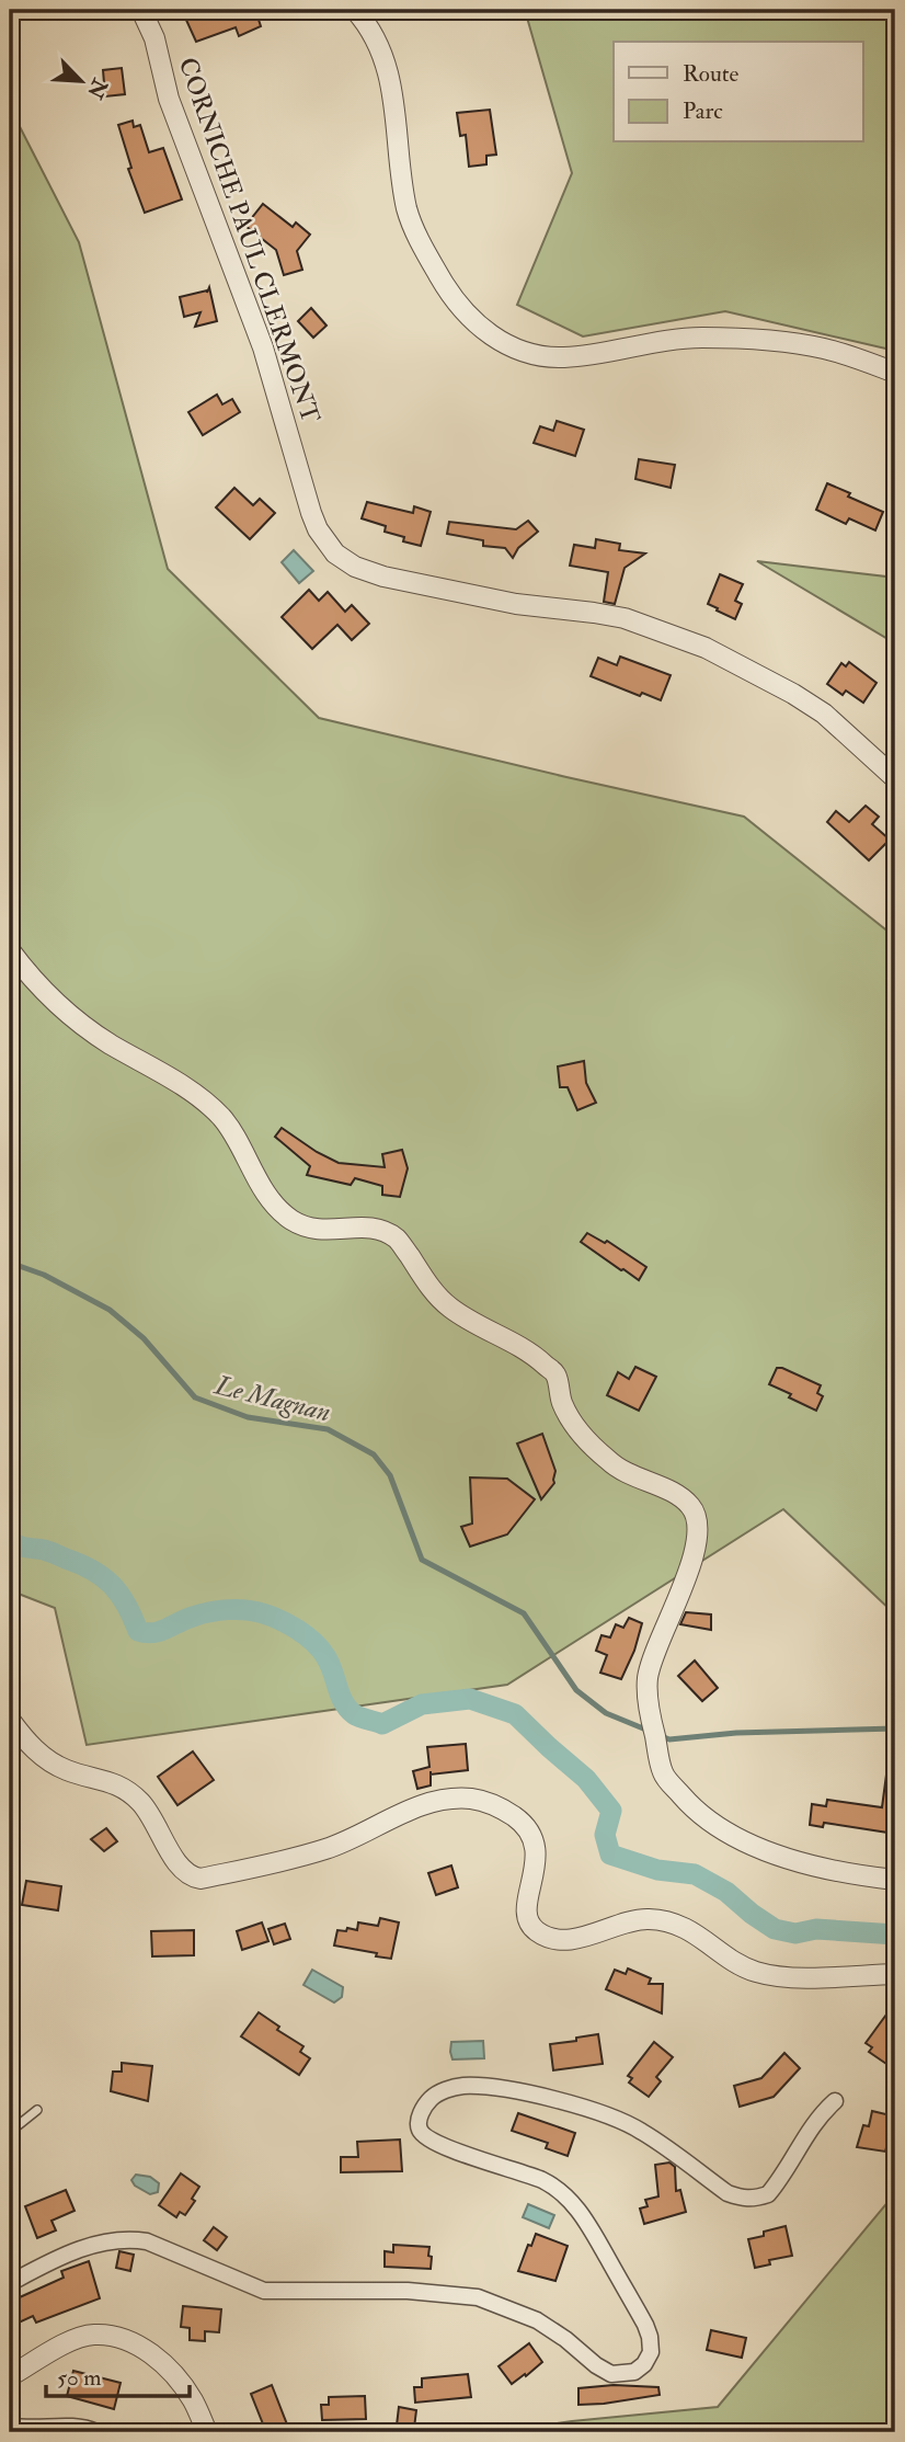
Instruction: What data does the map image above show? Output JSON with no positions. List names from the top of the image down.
{
  "streets": {
    "street": ["CORNICHE PAUL CLERMONT"]
  },
  "water": ["Le Magnan"],
  "legend": ["Route", "Parc"],
  "scale_bar": "50 m",
  "north": "bottom right"
}
